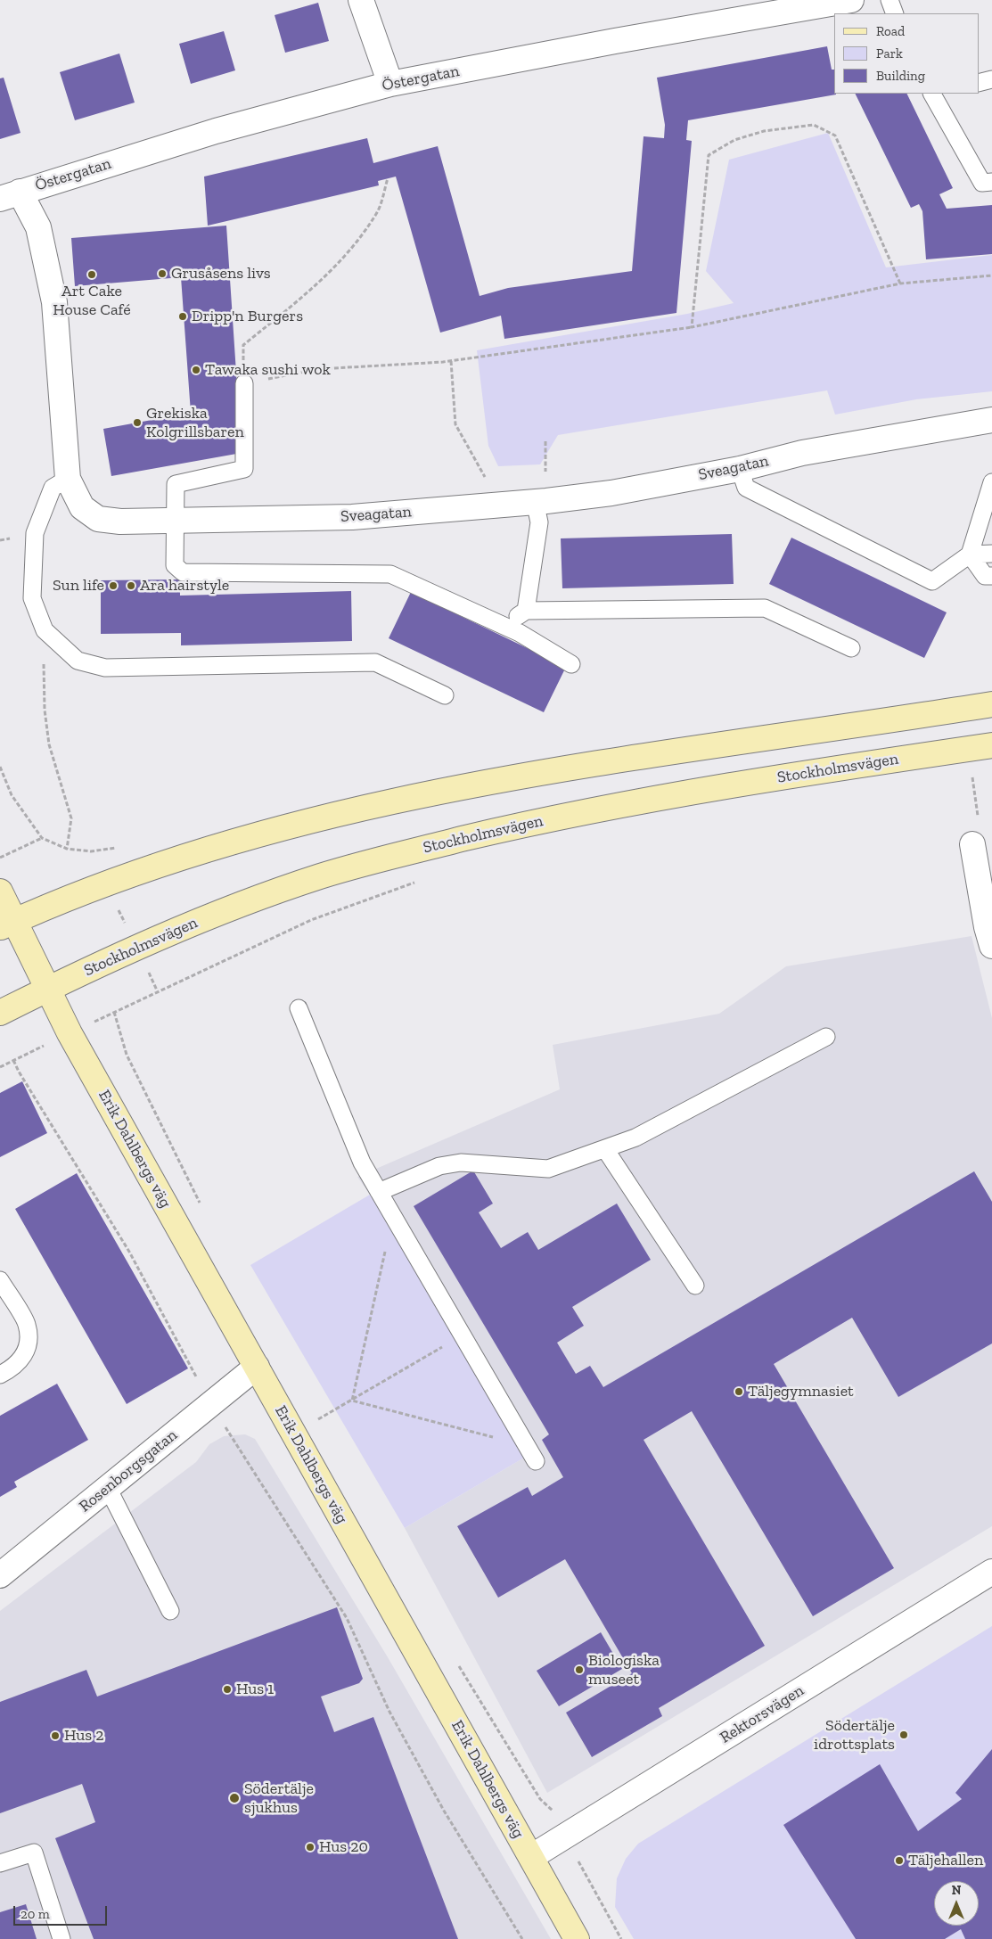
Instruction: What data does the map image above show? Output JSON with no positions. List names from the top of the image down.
{
  "streets": {
    "main road": ["Stockholmsvägen", "Erik Dahlbergs väg"],
    "street": [
      "Östergatan",
      "Sveagatan",
      "Rosenborgsgatan",
      "Rektorsvägen"
    ]
  },
  "crossings": [
    ["Östergatan", "Sveagatan"],
    ["Stockholmsvägen", "Erik Dahlbergs väg"],
    ["Erik Dahlbergs väg", "Rosenborgsgatan"],
    ["Erik Dahlbergs väg", "Rektorsvägen"]
  ],
  "places": [
    "Grusåsens livs",
    "Art Cake House Café",
    "Dripp'n Burgers",
    "Tawaka sushi wok",
    "Grekiska Kolgrillsbaren",
    "Sun life",
    "Ara hairstyle",
    "Täljegymnasiet",
    "Biologiska museet",
    "Hus 1",
    "Södertälje idrottsplats",
    "Hus 2",
    "Södertälje sjukhus",
    "Hus 20",
    "Täljehallen"
  ],
  "legend": ["Road", "Park", "Building"],
  "scale_bar": "20 m",
  "north": "top"
}
